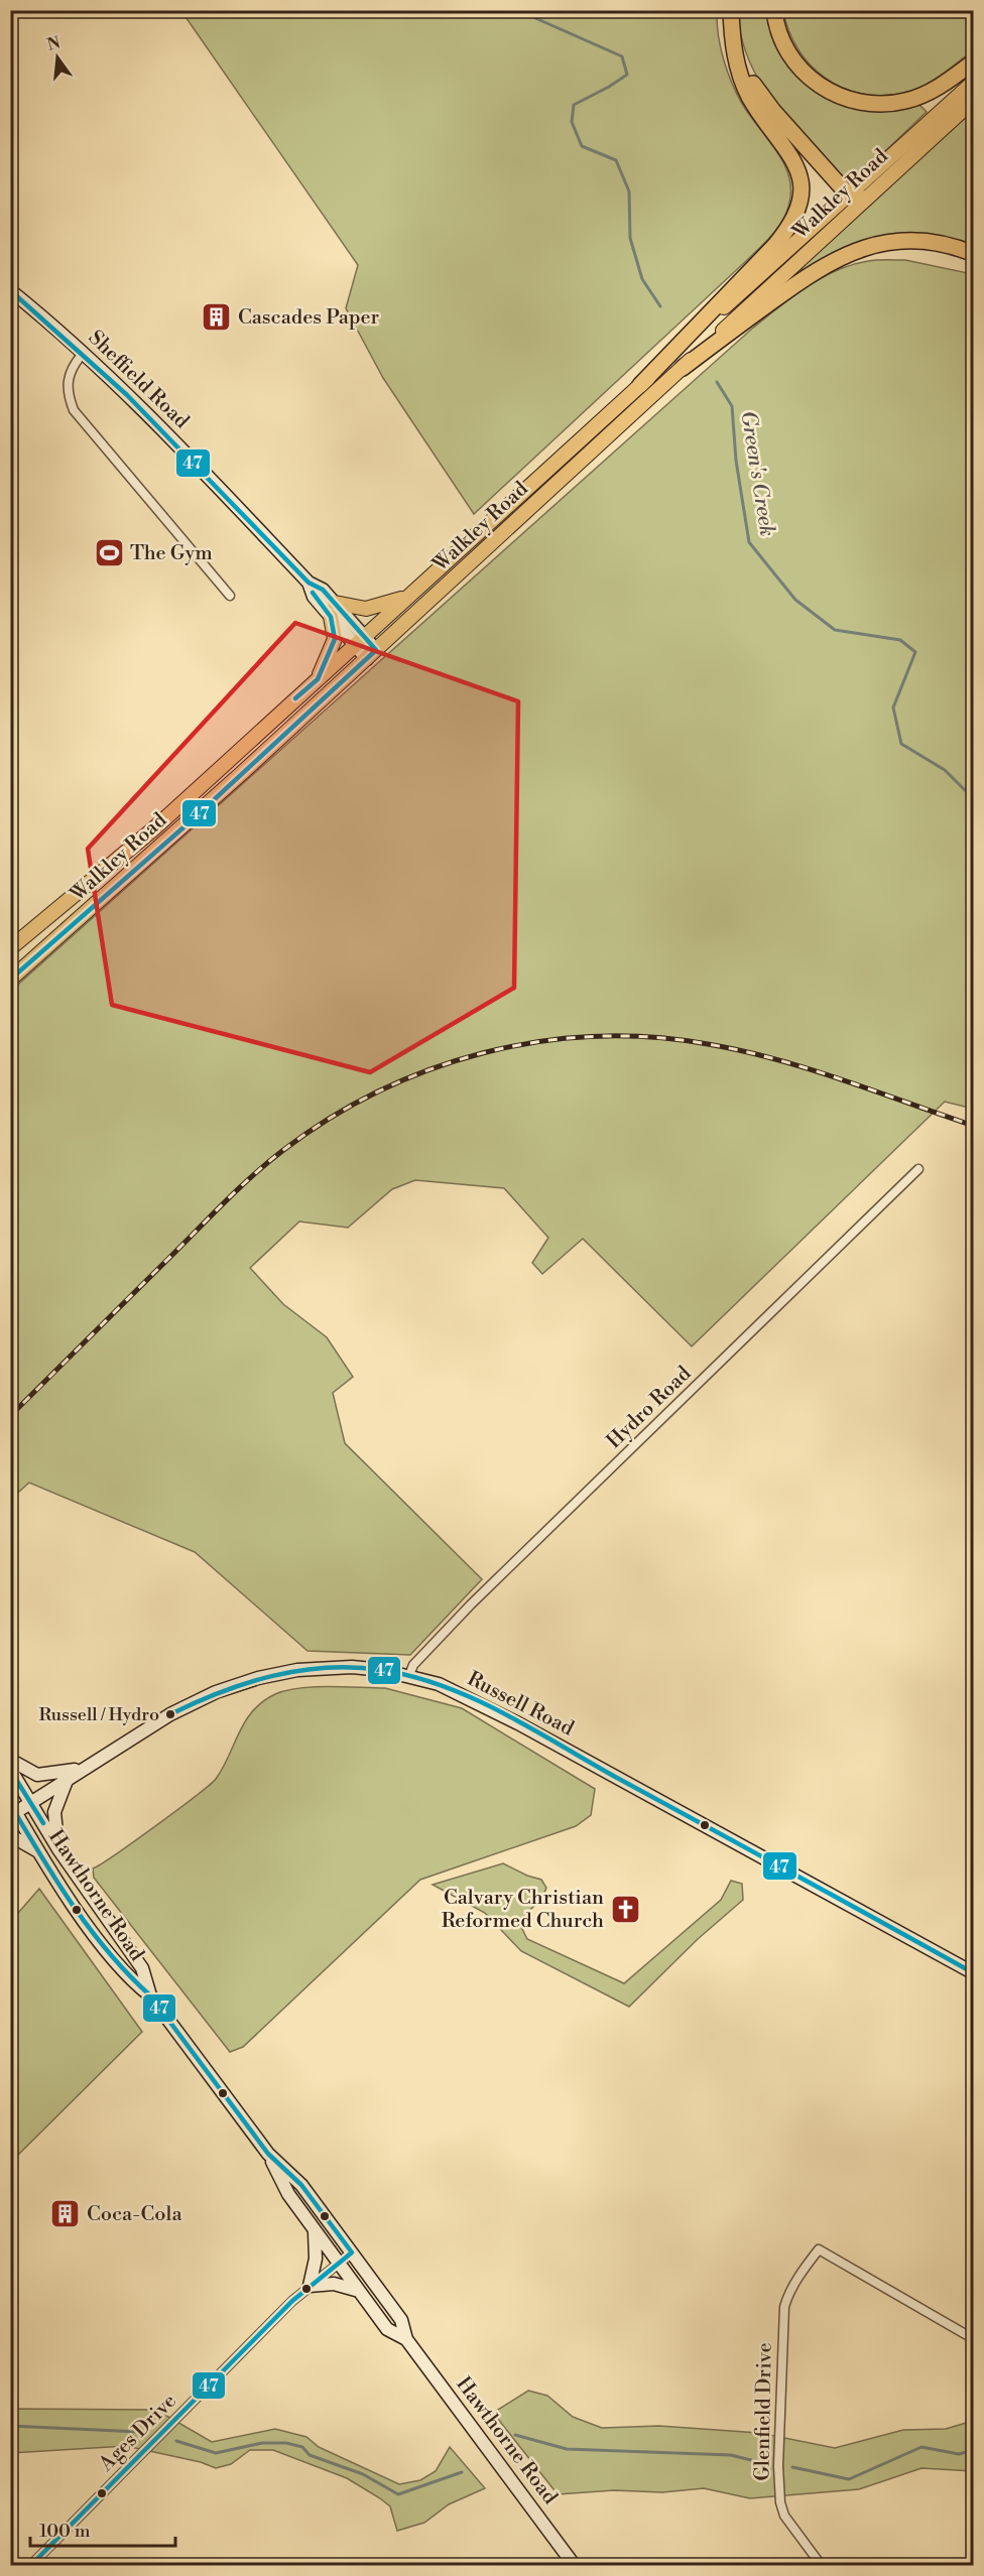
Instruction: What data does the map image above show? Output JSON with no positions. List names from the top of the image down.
{
  "streets": {
    "main road": [
      "Walkley Road",
      "Sheffield Road",
      "Russell Road",
      "Hawthorne Road"
    ],
    "street": ["Hydro Road", "Glenfield Drive", "Ages Drive"]
  },
  "crossings": [
    ["Walkley Road", "Sheffield Road"],
    ["Hydro Road", "Russell Road"],
    ["Russell Road", "Hawthorne Road"],
    ["Hawthorne Road", "Ages Drive"]
  ],
  "water": ["Green's Creek"],
  "places": {
    "building": ["Cascades Paper", "Coca-Cola"],
    "sports": ["The Gym"],
    "other": ["Russell / Hydro"],
    "church": ["Calvary Christian Reformed Church"]
  },
  "lines": ["transit line 47"],
  "scale_bar": "100 m",
  "north": "top"
}
